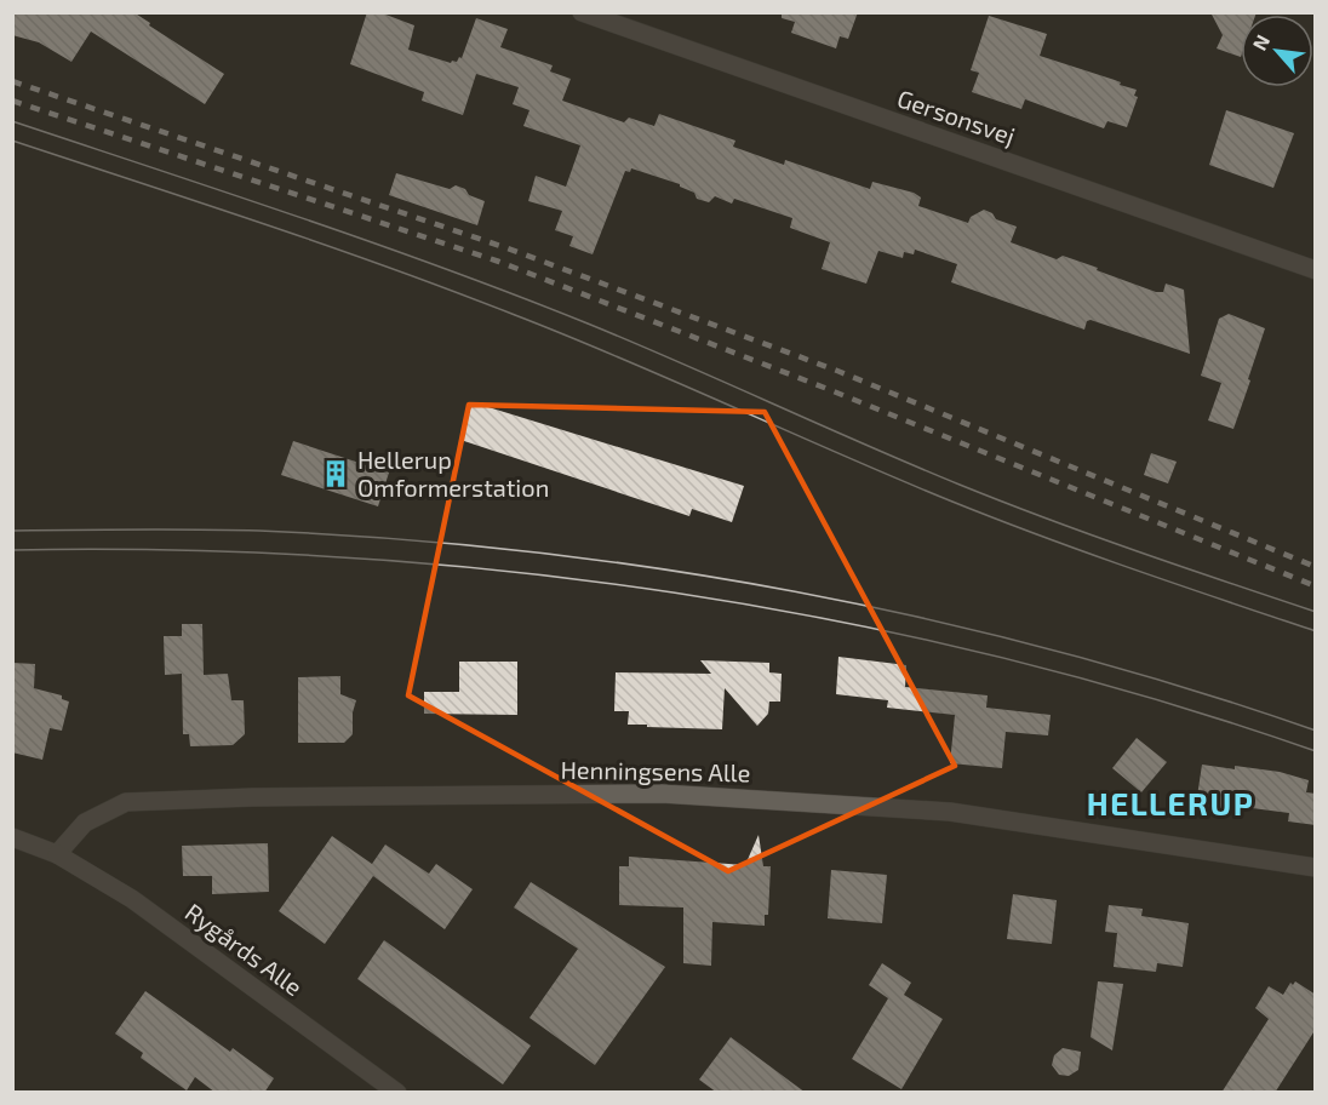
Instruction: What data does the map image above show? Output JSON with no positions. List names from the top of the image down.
{
  "streets": {
    "street": ["Gersonsvej", "Henningsens Alle", "Rygårds Alle"]
  },
  "crossings": [
    ["Henningsens Alle", "Rygårds Alle"]
  ],
  "districts": ["HELLERUP"],
  "places": {
    "building": ["Hellerup Omformerstation"]
  },
  "north": "top left"
}
